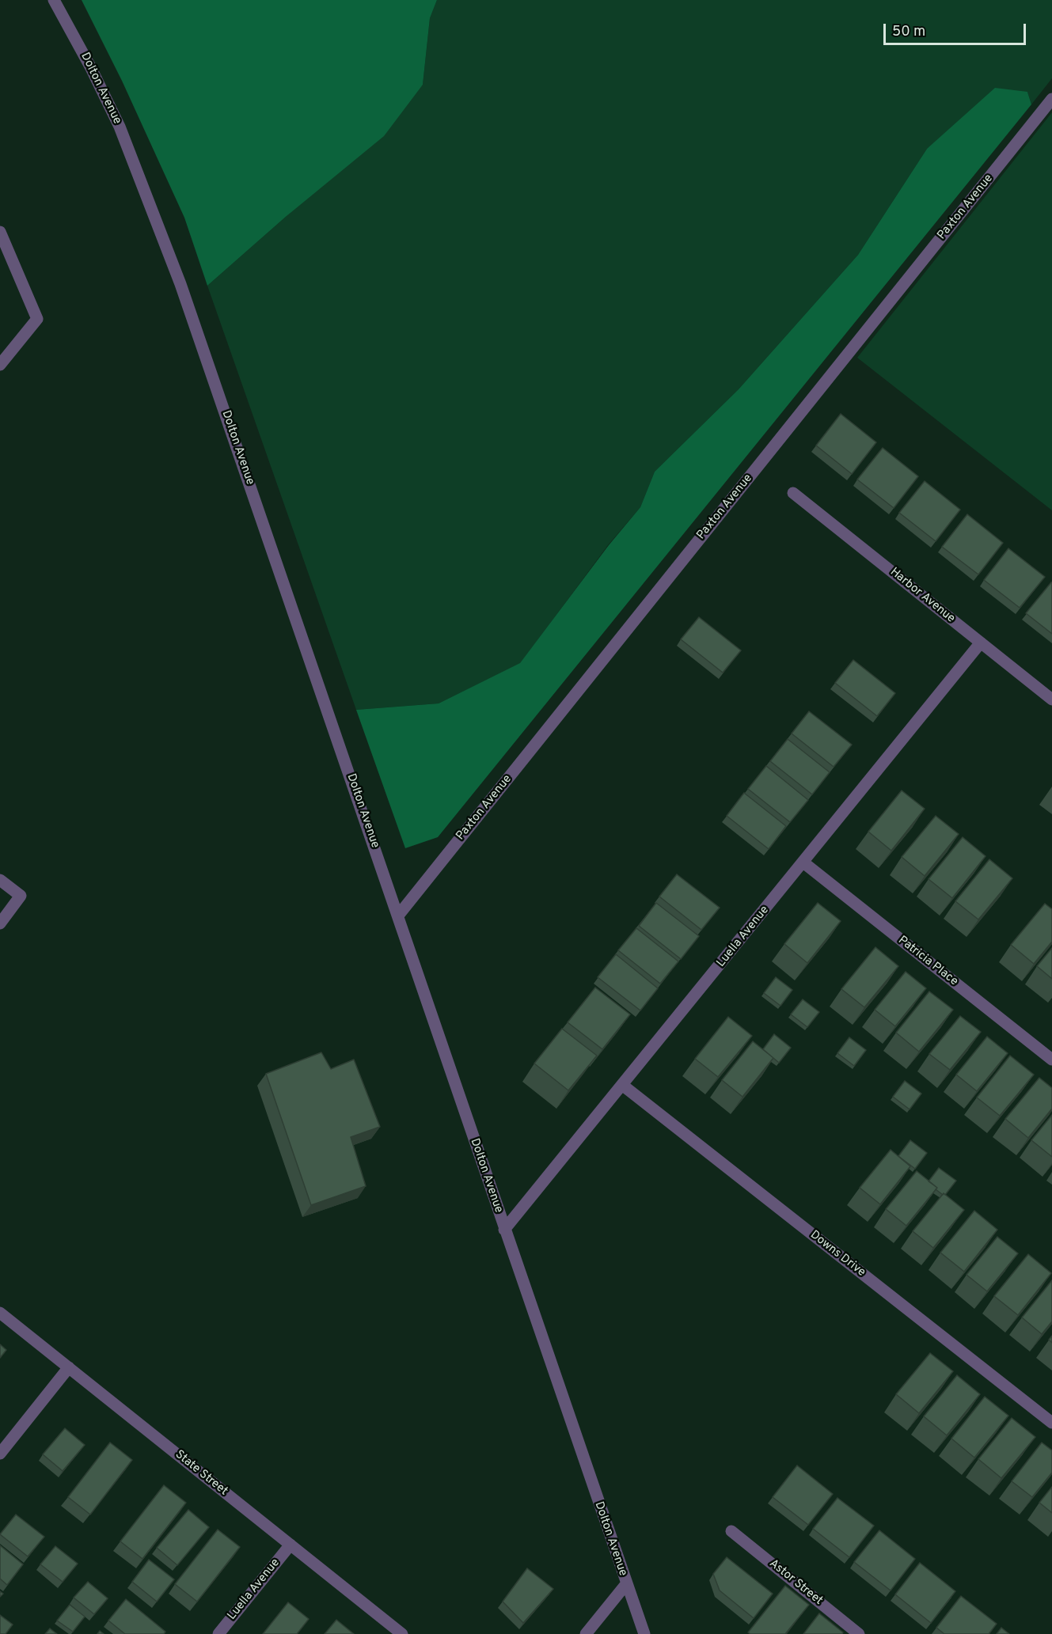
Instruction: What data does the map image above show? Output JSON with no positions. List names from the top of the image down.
{
  "streets": {
    "street": [
      "Dolton Avenue",
      "Paxton Avenue",
      "Harbor Avenue",
      "Luella Avenue",
      "Patricia Place",
      "Downs Drive",
      "State Street",
      "Astor Street"
    ]
  },
  "crossings": [
    ["Dolton Avenue", "Paxton Avenue"],
    ["Dolton Avenue", "Luella Avenue"],
    ["Harbor Avenue", "Luella Avenue"],
    ["Luella Avenue", "Patricia Place"],
    ["Luella Avenue", "Downs Drive"],
    ["Luella Avenue", "State Street"]
  ],
  "scale_bar": "50 m"
}
